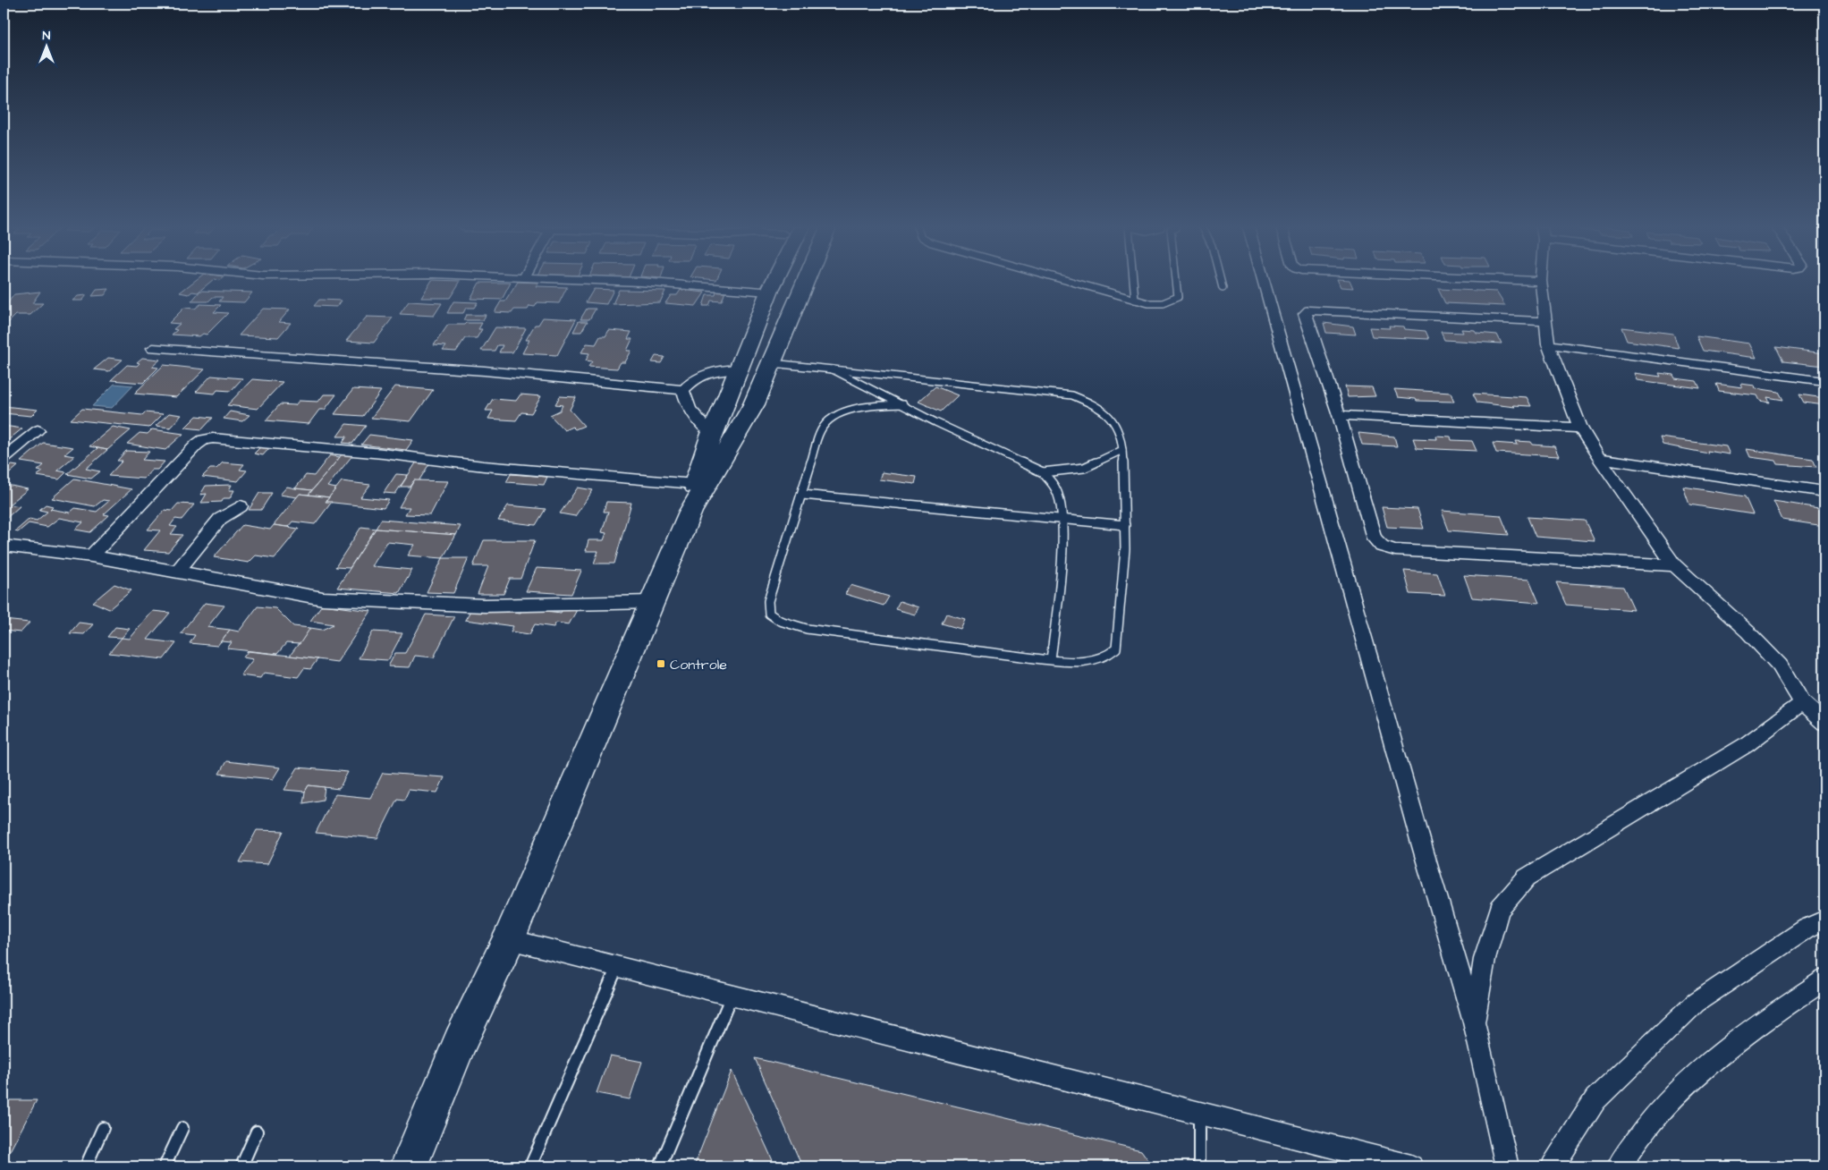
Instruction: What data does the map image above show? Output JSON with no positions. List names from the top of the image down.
{
  "places": {
    "transit": ["Controle"]
  },
  "north": "top"
}
